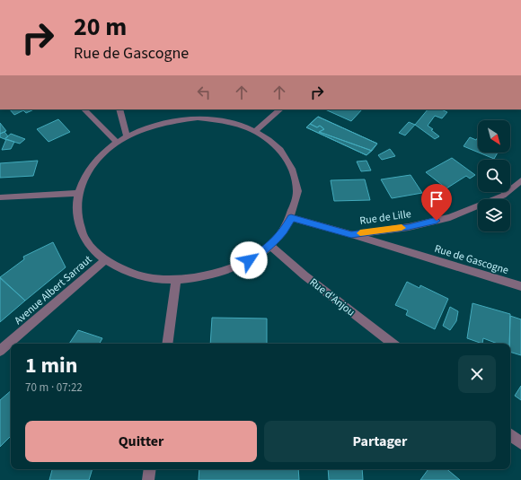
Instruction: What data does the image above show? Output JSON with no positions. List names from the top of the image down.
{
  "streets": {
    "street": [
      "Rue de Lille",
      "Rue de Gascogne",
      "Avenue Albert Sarraut",
      "Rue d'Anjou"
    ]
  },
  "crossings": [
    ["Rue de Lille", "Rue de Gascogne"]
  ],
  "north": "bottom right",
  "page": {
    "turn": ["20 m", "Rue de Gascogne"],
    "heading": ["1 min", "70 m · 07:22"],
    "buttons": ["Quitter", "Partager"]
  }
}
